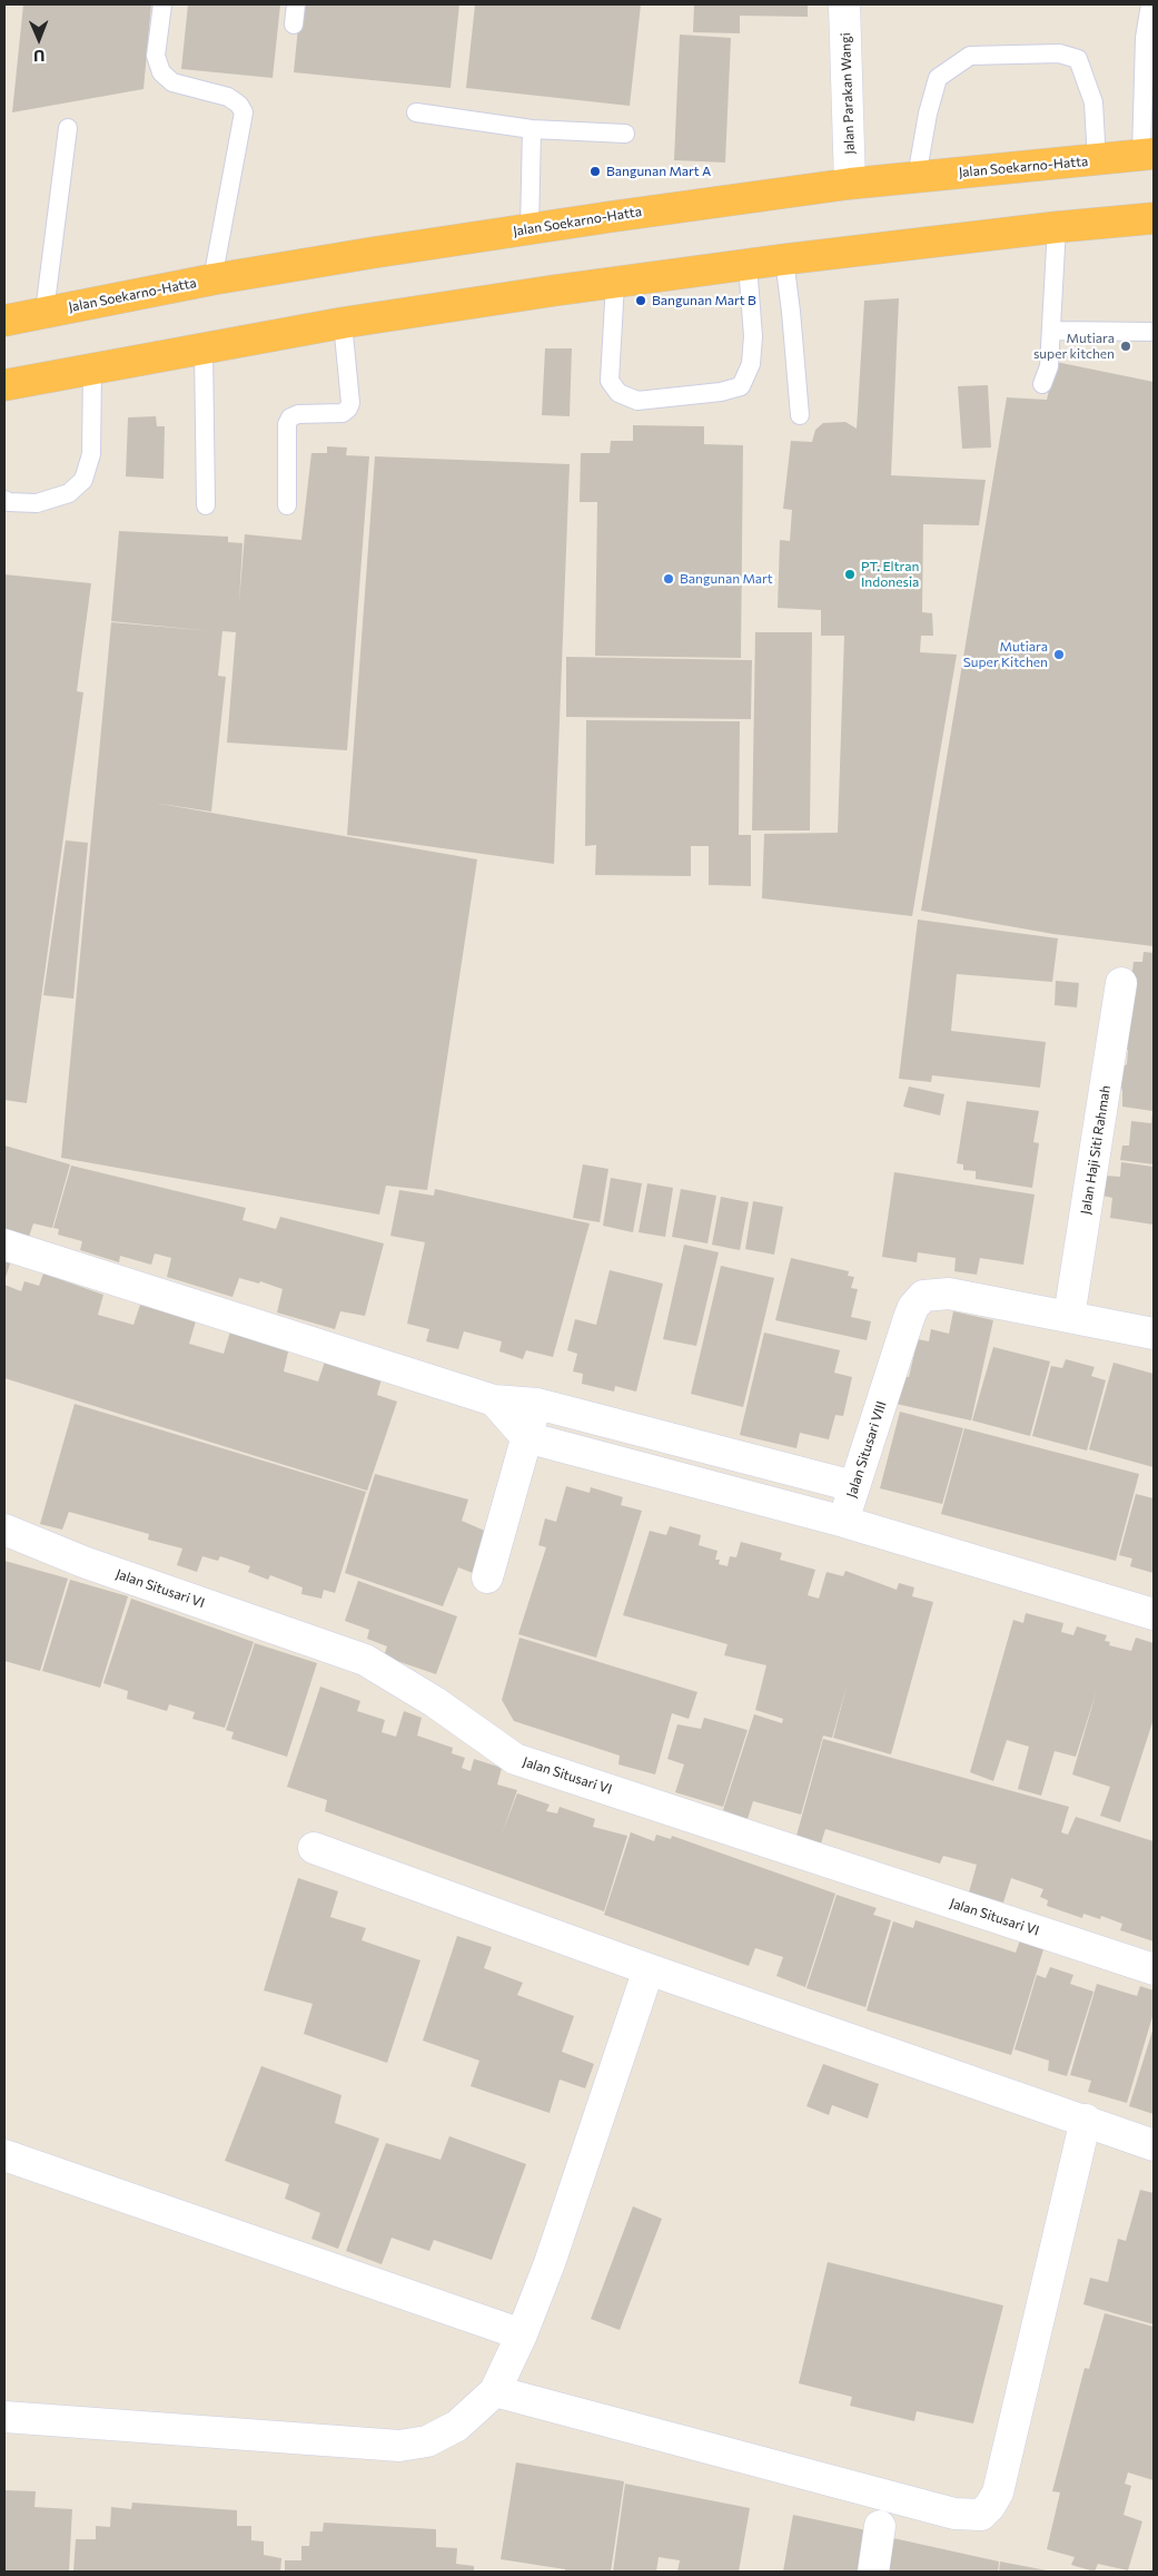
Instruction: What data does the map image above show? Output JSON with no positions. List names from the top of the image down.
{
  "streets": {
    "highway": ["Jalan Soekarno-Hatta"],
    "street": [
      "Jalan Parakan Wangi",
      "Jalan Haji Siti Rahmah",
      "Jalan Situsari VIII",
      "Jalan Situsari VI"
    ]
  },
  "crossings": [
    ["Jalan Parakan Wangi", "Jalan Soekarno-Hatta"],
    ["Jalan Haji Siti Rahmah", "Jalan Situsari VIII"]
  ],
  "places": [
    "Bangunan Mart A",
    "Bangunan Mart B",
    "Mutiara super kitchen",
    "PT. Eltran Indonesia",
    "Bangunan Mart",
    "Mutiara Super Kitchen"
  ],
  "north": "bottom"
}
